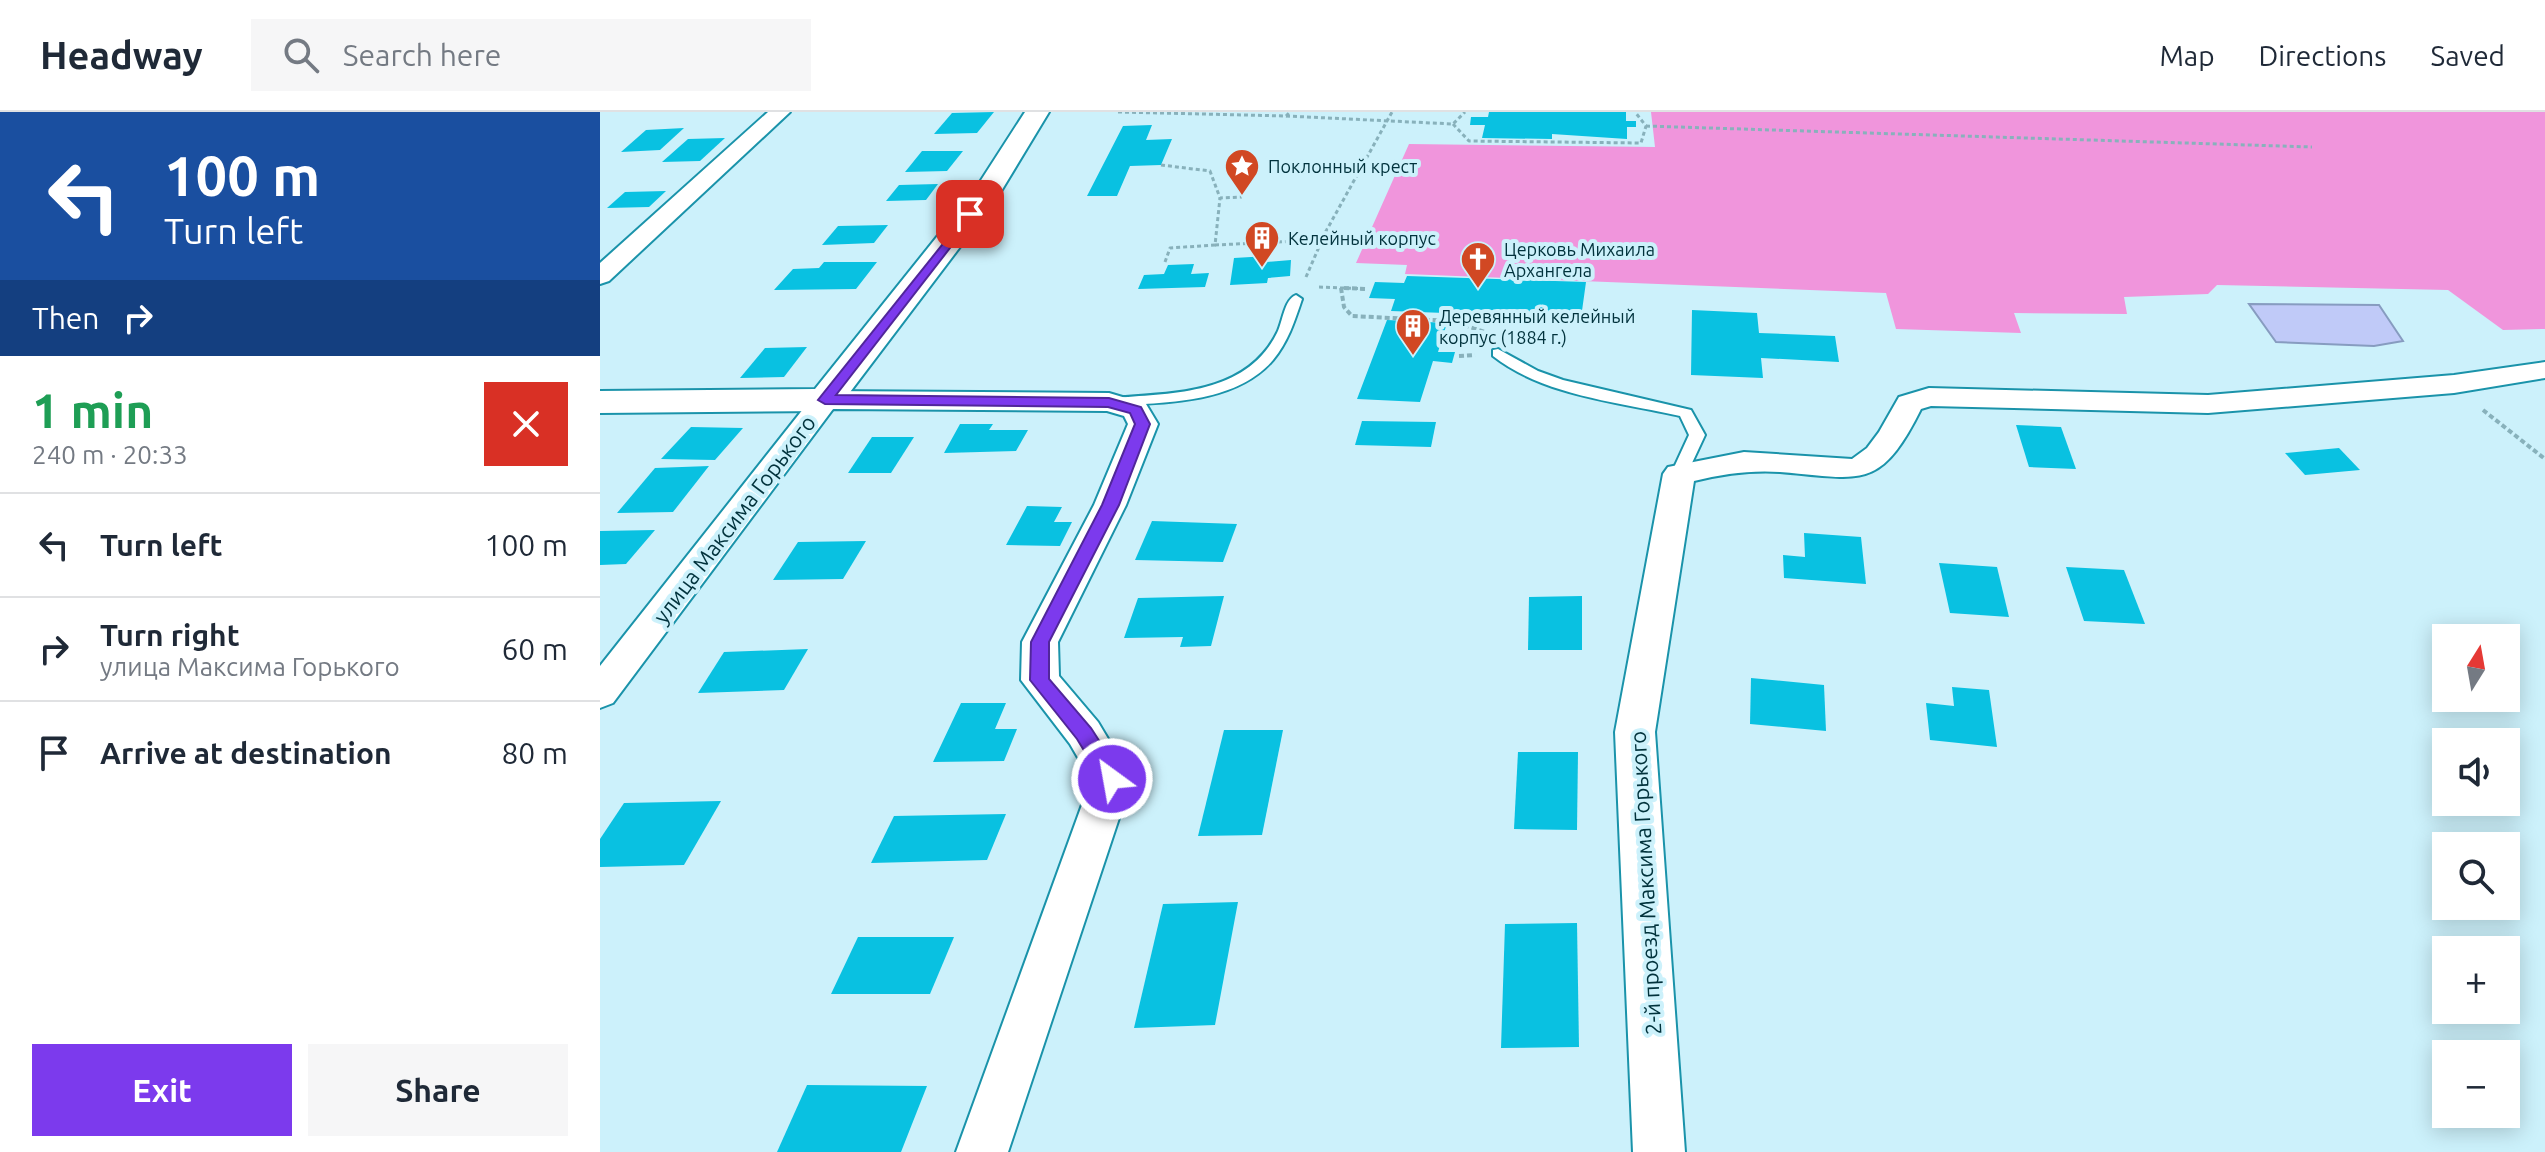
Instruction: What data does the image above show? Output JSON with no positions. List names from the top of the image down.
{
  "streets": {
    "street": ["улица Максима Горького", "2-й проезд Максима Горького"]
  },
  "places": {
    "place": ["Поклонный крест"],
    "building": ["Келейный корпус", "Деревянный келейный корпус (1884 г.)"],
    "church": ["Церковь Михаила Архангела"]
  },
  "north": "top",
  "page": {
    "header": "Headway",
    "search": "Search here",
    "nav": ["Map", "Directions", "Saved"],
    "turn": ["100 m", "Turn left"],
    "then": "Then",
    "heading": ["1 min", "240 m · 20:33"],
    "list": [
      {
        "name": "Turn left",
        "value": "100 m"
      },
      {
        "name": "Turn right",
        "note": "улица Максима Горького",
        "value": "60 m"
      },
      {
        "name": "Arrive at destination",
        "value": "80 m"
      }
    ],
    "map_buttons": ["+", "−"],
    "buttons": ["Exit", "Share"]
  }
}
